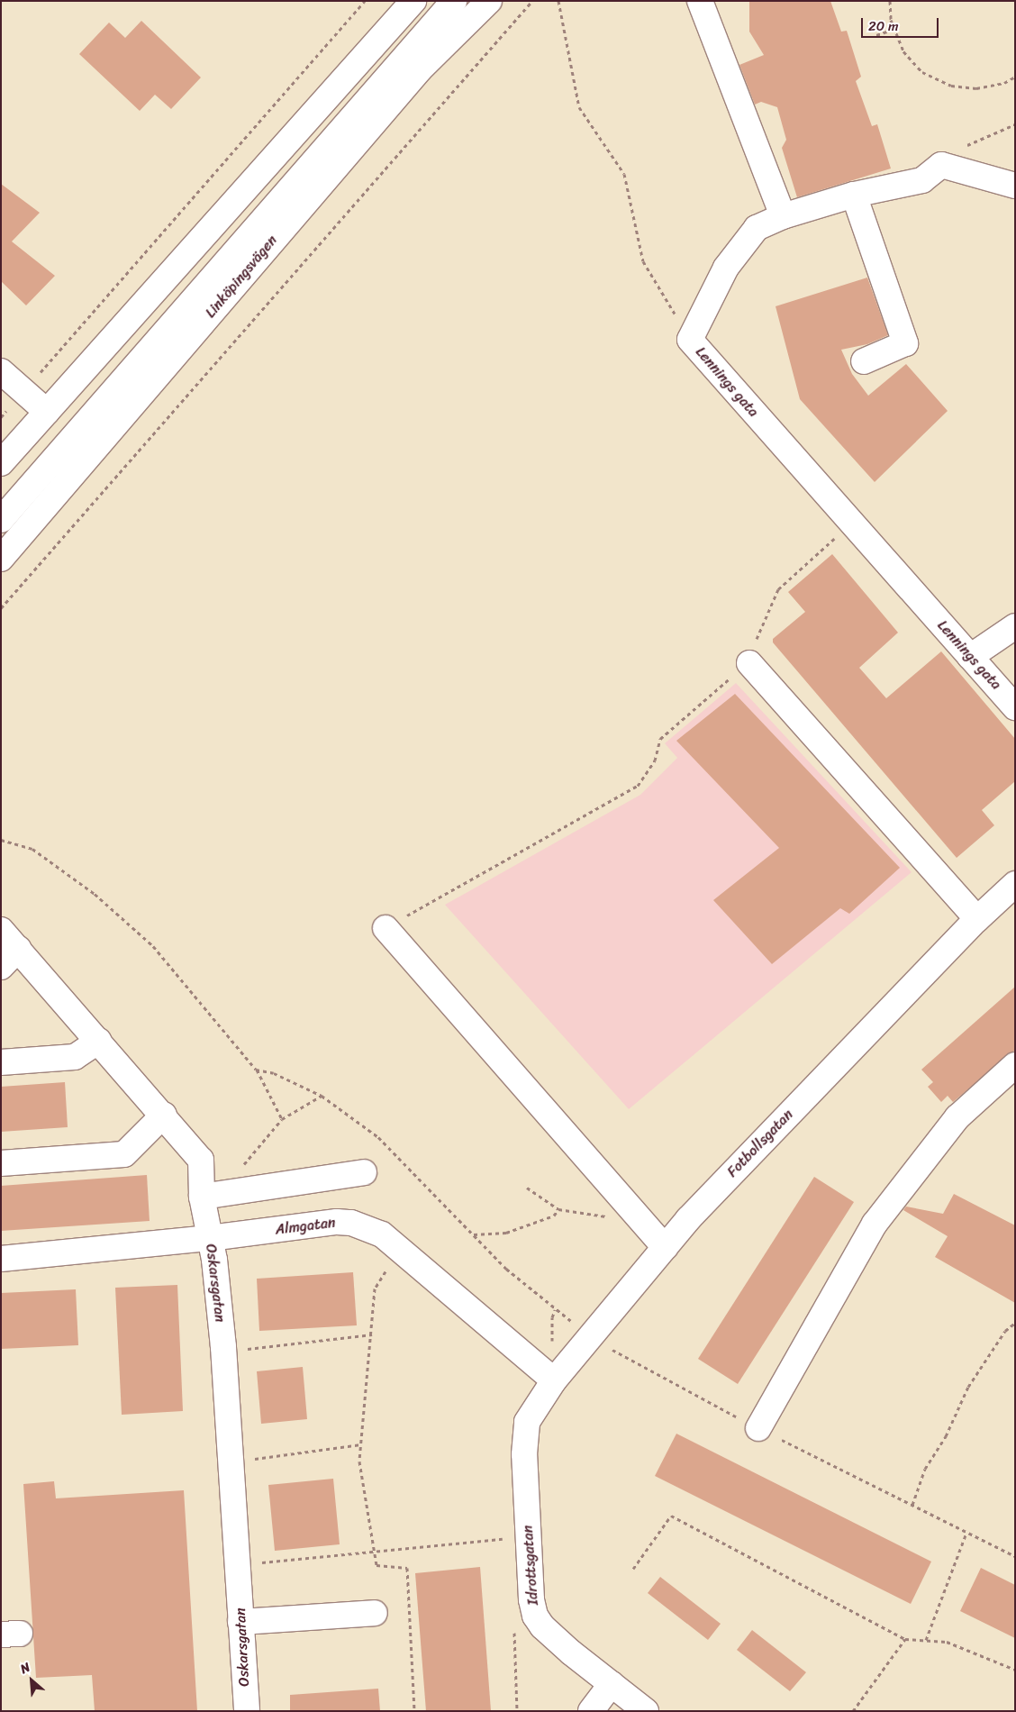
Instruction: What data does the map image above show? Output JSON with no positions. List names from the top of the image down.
{
  "streets": {
    "street": [
      "Linköpingsvägen",
      "Lennings gata",
      "Fotbollsgatan",
      "Almgatan",
      "Oskarsgatan",
      "Idrottsgatan"
    ]
  },
  "crossings": [
    ["Fotbollsgatan", "Almgatan"],
    ["Fotbollsgatan", "Idrottsgatan"],
    ["Almgatan", "Oskarsgatan"]
  ],
  "scale_bar": "20 m",
  "north": "top left"
}
